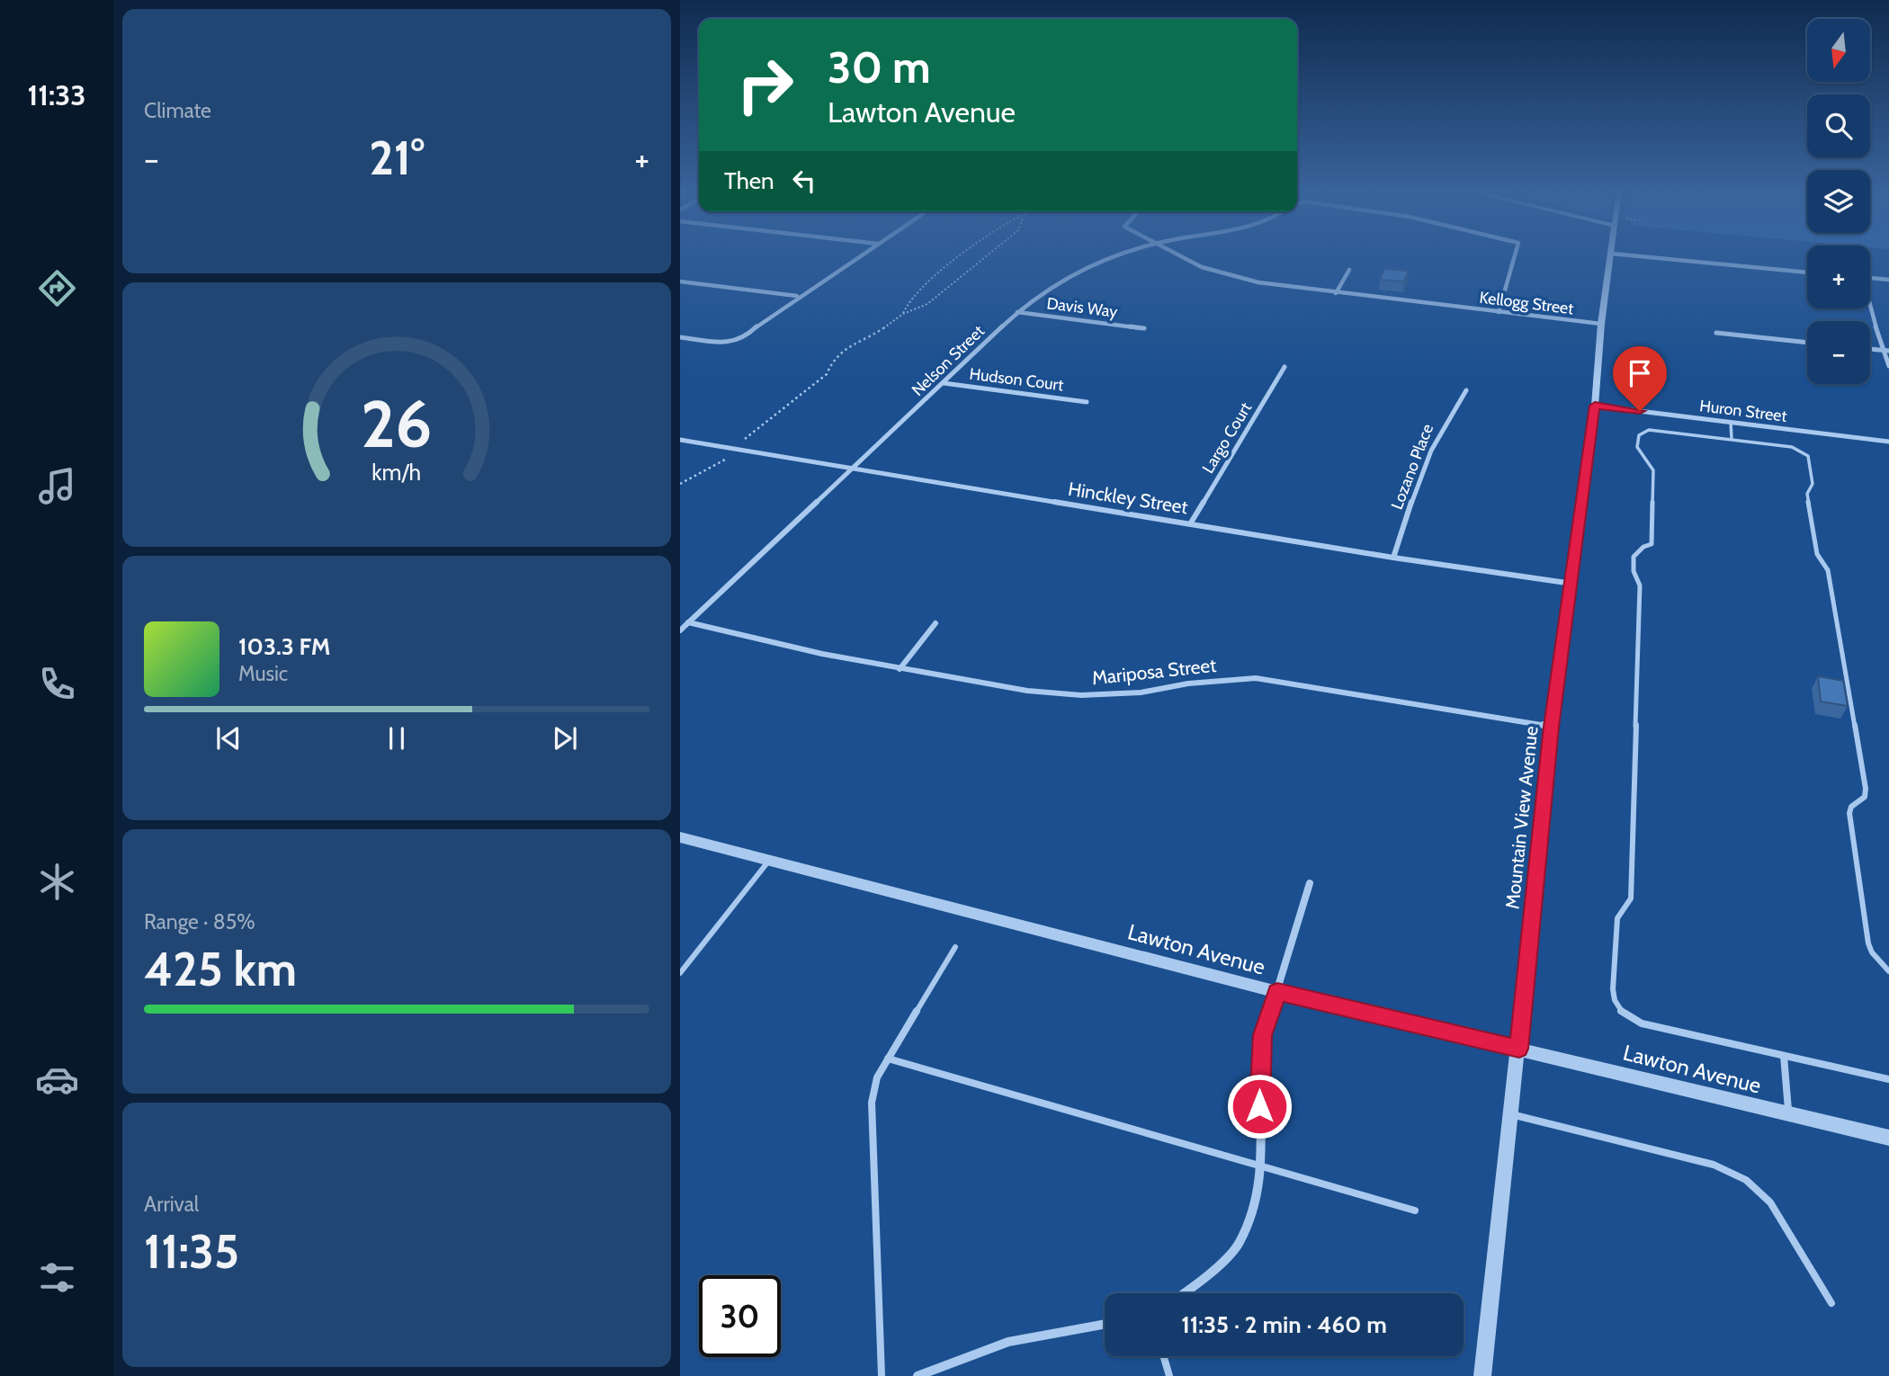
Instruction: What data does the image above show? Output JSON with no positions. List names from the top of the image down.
{
  "streets": {
    "street": [
      "Kellogg Street",
      "Davis Way",
      "Nelson Street",
      "Hudson Court",
      "Huron Street",
      "Largo Court",
      "Lozano Place",
      "Hinckley Street",
      "Mariposa Street",
      "Mountain View Avenue",
      "Lawton Avenue"
    ]
  },
  "crossings": [
    ["Kellogg Street", "Nelson Street"],
    ["Kellogg Street", "Mountain View Avenue"],
    ["Davis Way", "Nelson Street"],
    ["Nelson Street", "Hudson Court"],
    ["Nelson Street", "Hinckley Street"],
    ["Nelson Street", "Mariposa Street"],
    ["Huron Street", "Mountain View Avenue"],
    ["Largo Court", "Hinckley Street"],
    ["Lozano Place", "Hinckley Street"],
    ["Hinckley Street", "Mountain View Avenue"],
    ["Mariposa Street", "Mountain View Avenue"],
    ["Mountain View Avenue", "Lawton Avenue"]
  ],
  "north": "bottom",
  "page": {
    "tabs": "11:33",
    "tile": [
      "Climate",
      ["Range · 85%", "425 km"],
      ["Arrival", "11:35"]
    ],
    "map_buttons": ["+", "−"],
    "turn": ["30 m", "Lawton Avenue"],
    "heat": ["−", "21°", "+"],
    "then": "Then",
    "song": ["103.3 FM", "Music"],
    "limit": "30",
    "trip": "11:35 · 2 min · 460 m",
    "gauge": ["26", "km/h"]
  }
}
